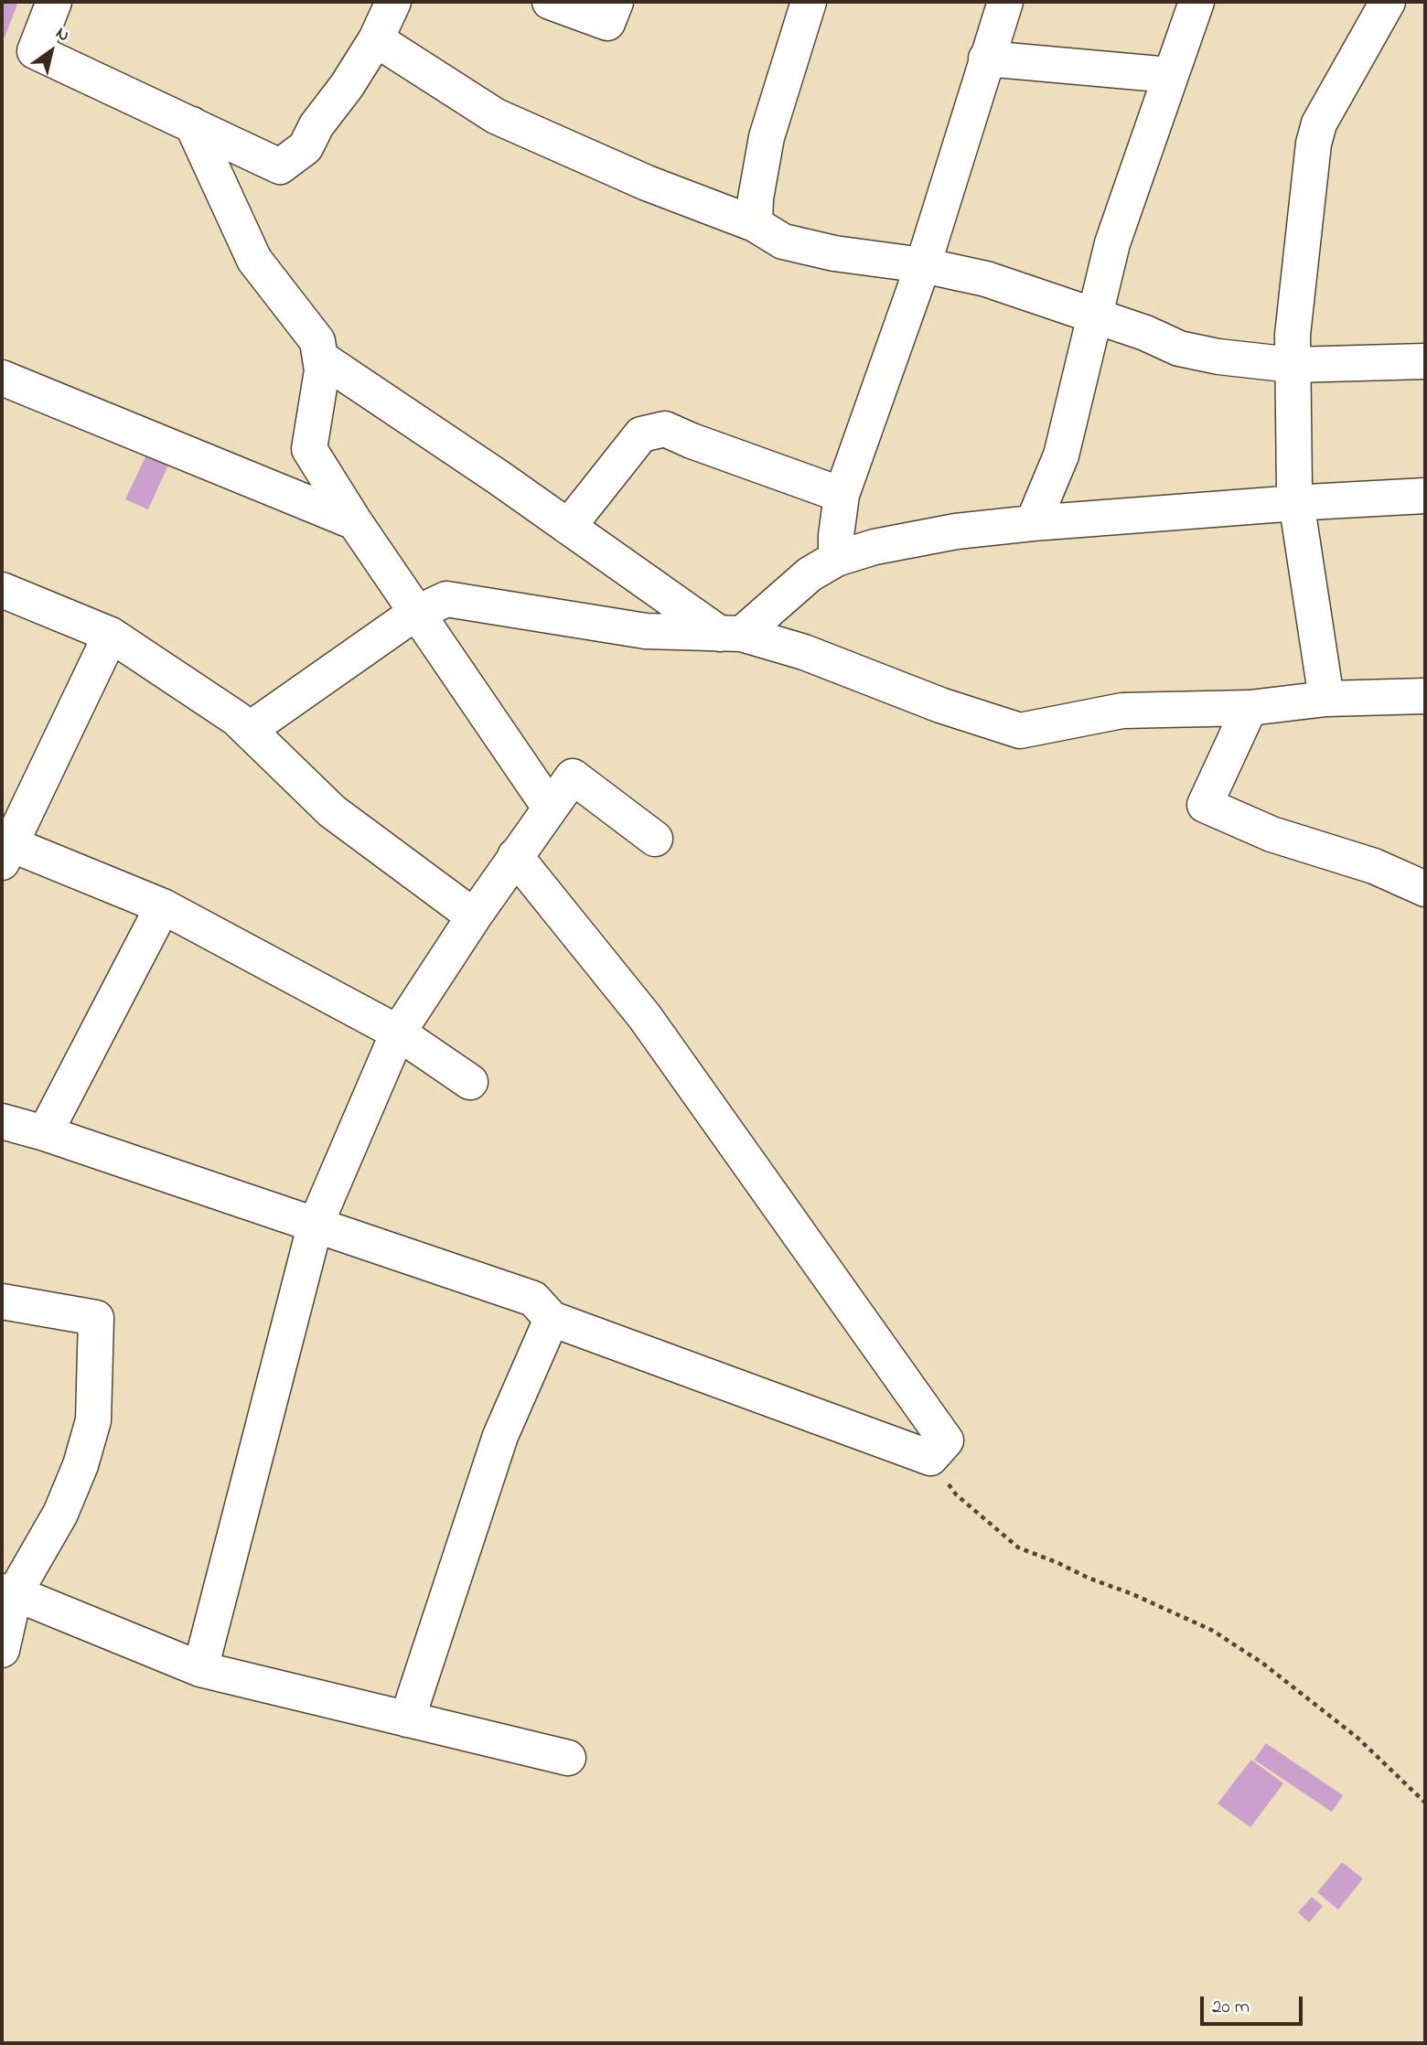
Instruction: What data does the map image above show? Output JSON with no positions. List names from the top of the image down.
{
  "scale_bar": "20 m",
  "north": "top right"
}
